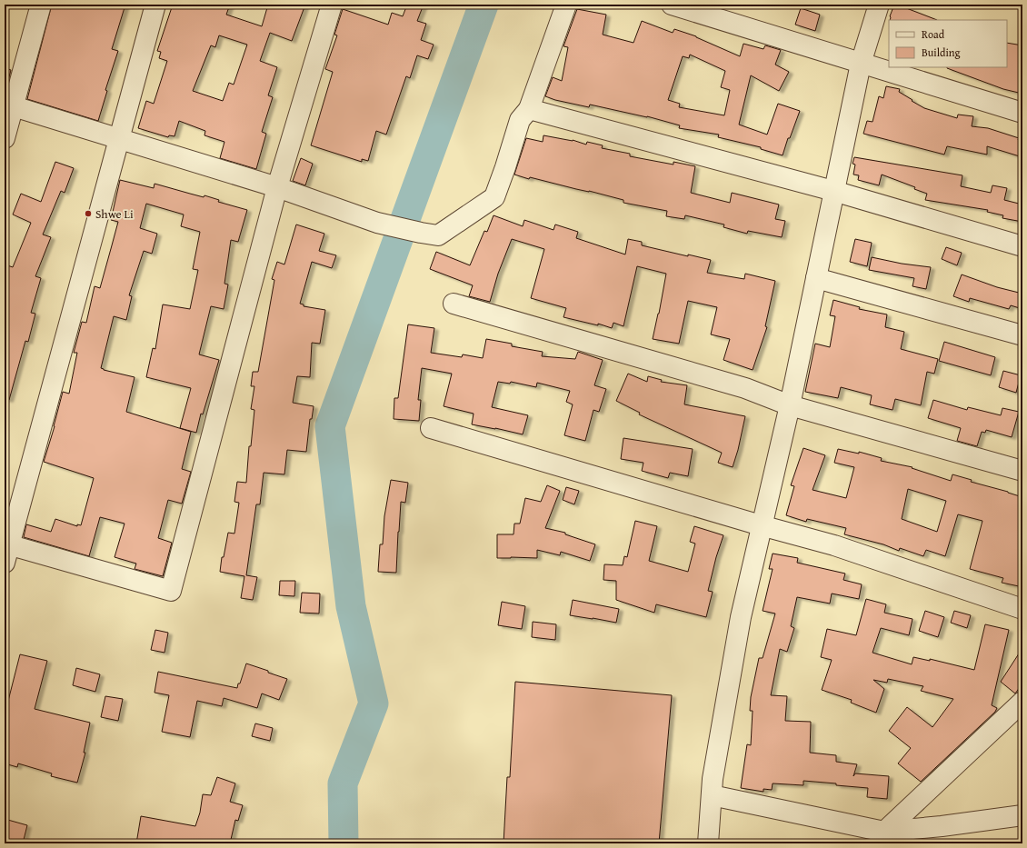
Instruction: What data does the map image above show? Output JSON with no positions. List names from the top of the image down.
{
  "places": ["Shwe Li"],
  "legend": ["Road", "Building"]
}
